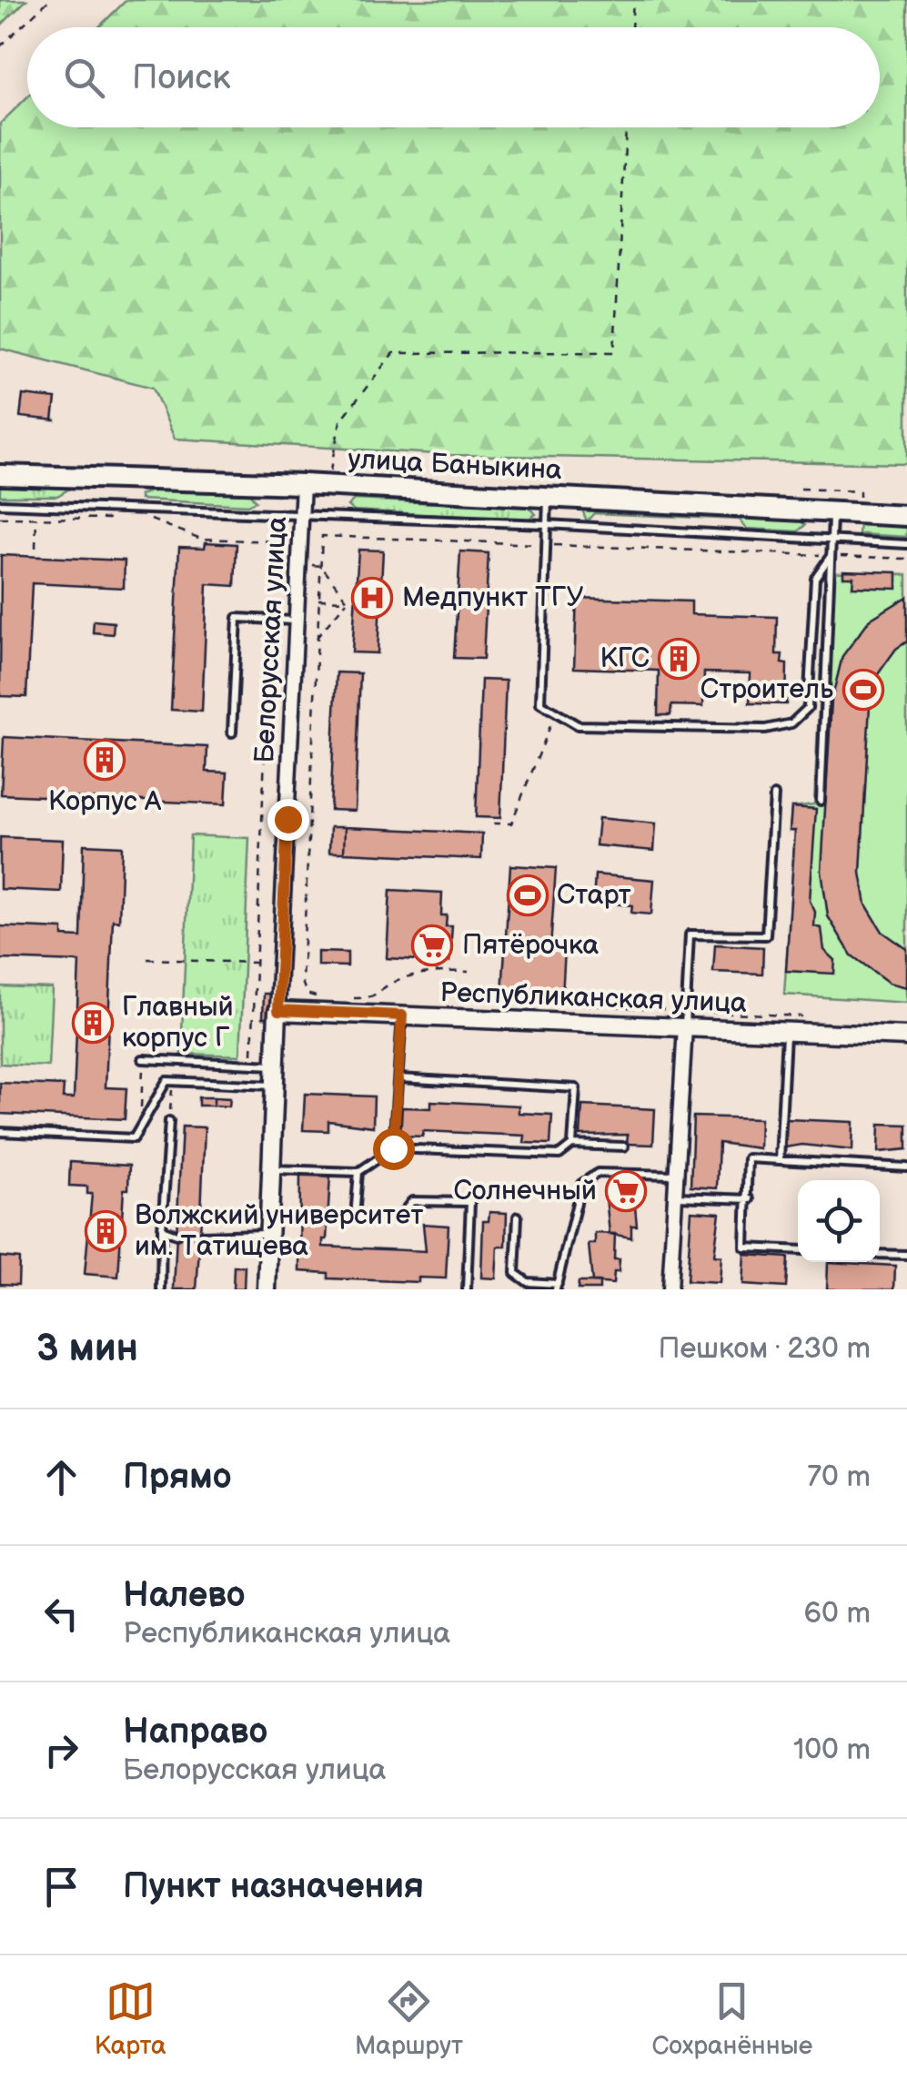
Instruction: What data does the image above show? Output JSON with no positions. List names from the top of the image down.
{
  "streets": {
    "main road": ["улица Баныкина"],
    "street": ["Белорусская улица", "Республиканская улица"]
  },
  "crossings": [
    ["улица Баныкина", "Белорусская улица"],
    ["Белорусская улица", "Республиканская улица"]
  ],
  "places": {
    "hospital": ["Медпункт ТГУ"],
    "building": [
      "КГС",
      "Корпус А",
      "Главный корпус Г",
      "Волжский университет им. Татищева"
    ],
    "sports": ["Строитель", "Старт"],
    "supermarket": ["Пятёрочка", "Солнечный"]
  },
  "page": {
    "search": "Поиск",
    "heading": ["3 мин", "Пешком · 230 m"],
    "list": [
      ["Прямо", "70 m"],
      ["Налево", "Республиканская улица", "60 m"],
      ["Направо", "Белорусская улица", "100 m"],
      "Пункт назначения"
    ],
    "nav": ["Карта", "Маршрут", "Сохранённые"]
  }
}
